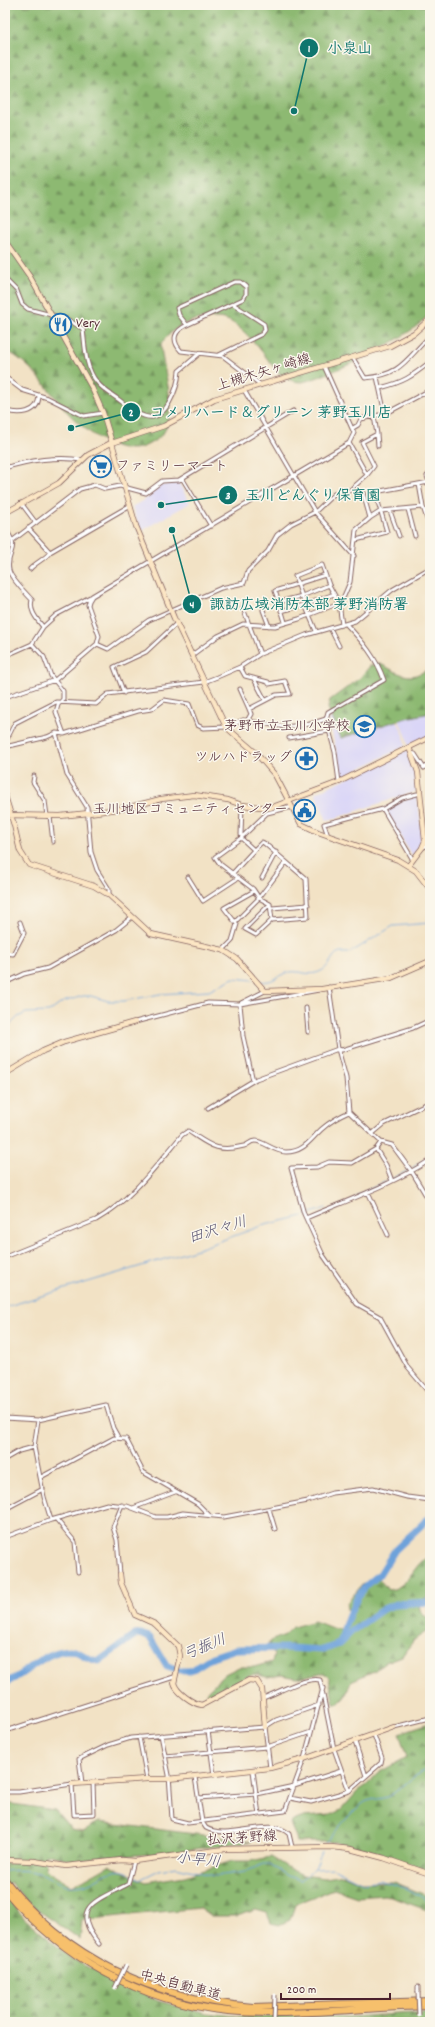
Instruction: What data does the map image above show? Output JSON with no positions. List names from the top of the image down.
{
  "streets": {
    "highway": ["中央自動車道"],
    "street": ["上槻木矢ヶ崎線", "払沢茅野線"]
  },
  "water": ["田沢々川", "弓振川", "小早川"],
  "places": {
    "other": [
      "小泉山",
      "コメリハード＆グリーン 茅野玉川店",
      "玉川どんぐり保育園",
      "諏訪広域消防本部 茅野消防署"
    ],
    "restaurant": ["Very"],
    "supermarket": ["ファミリーマート"],
    "school or university": ["茅野市立玉川小学校"],
    "pharmacy": ["ツルハドラッグ"],
    "public building": ["玉川地区コミュニティセンター"]
  },
  "scale_bar": "200 m"
}
